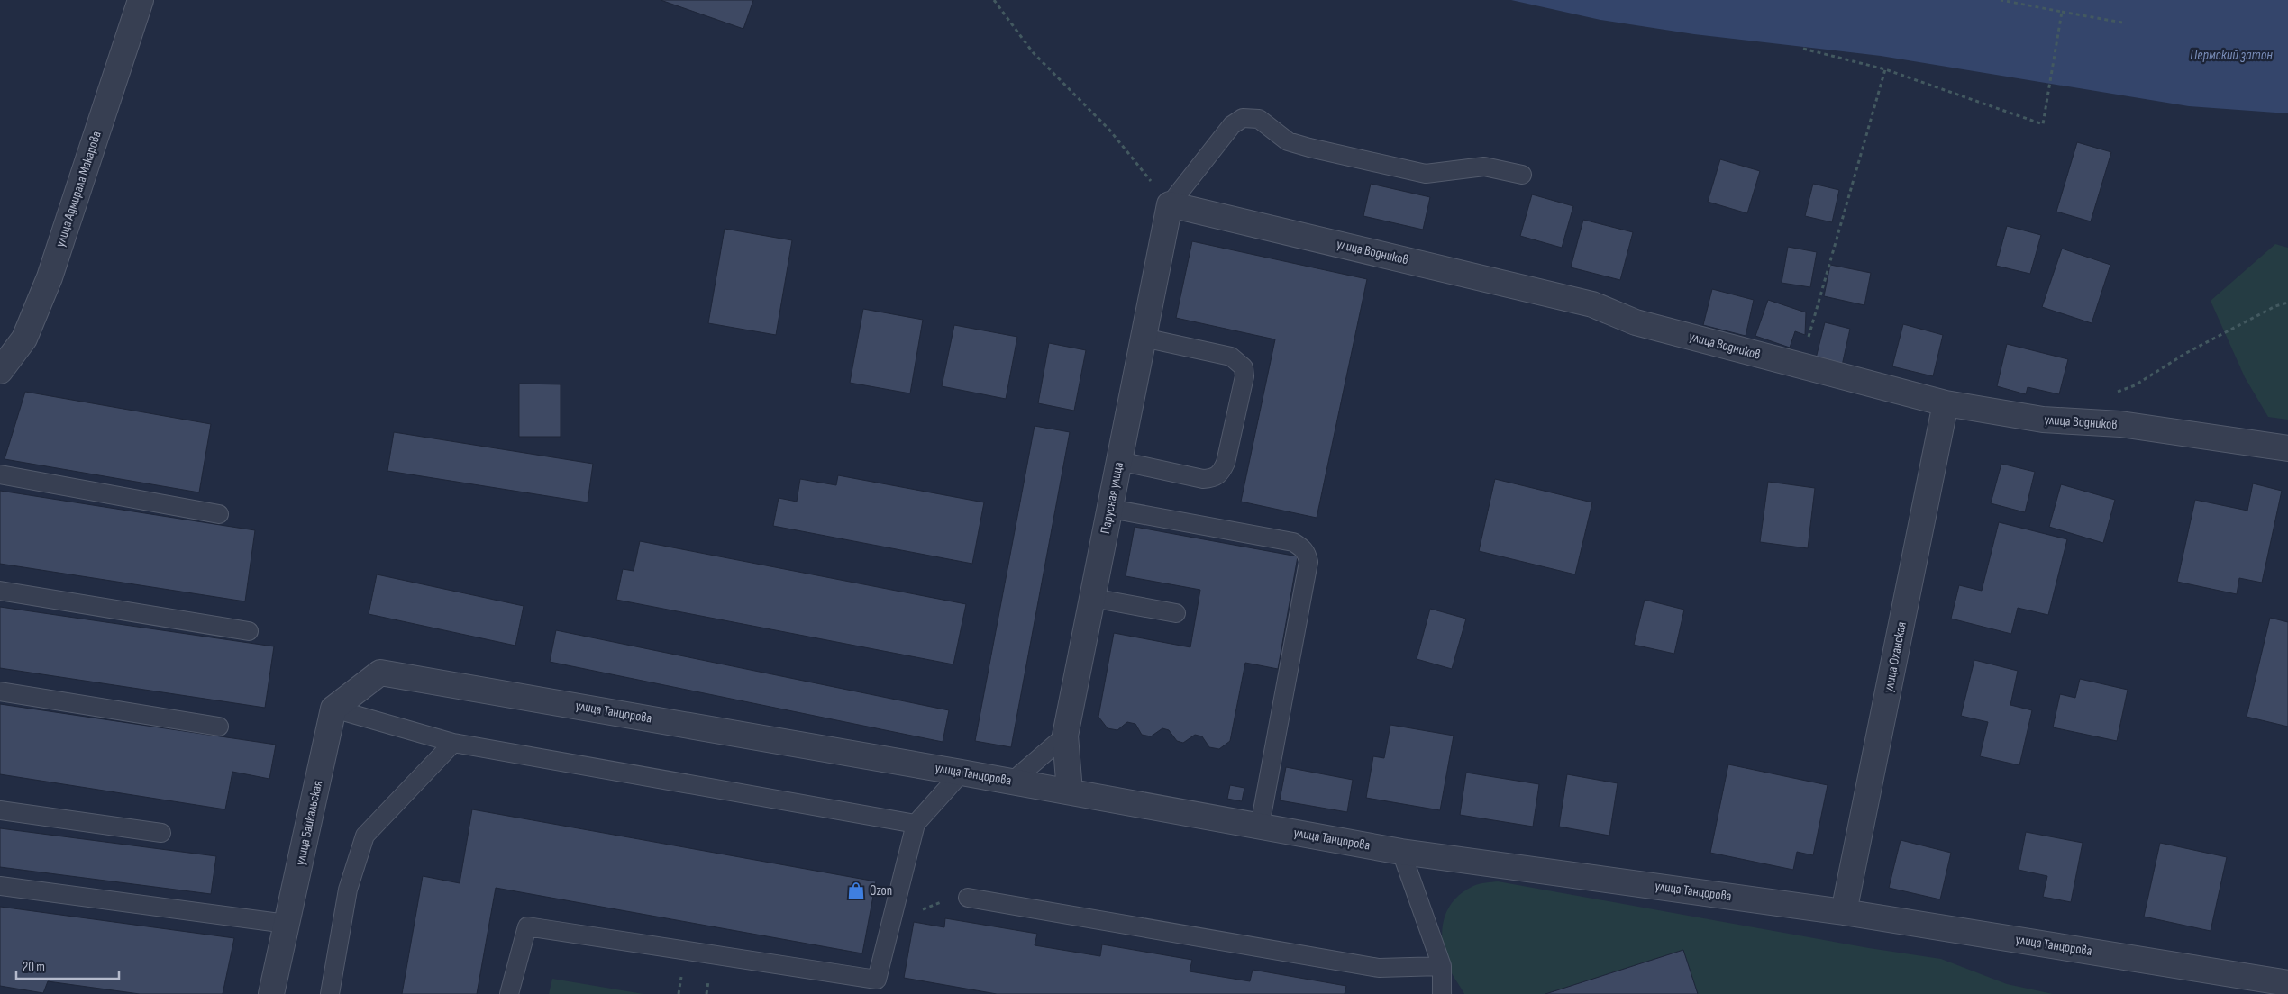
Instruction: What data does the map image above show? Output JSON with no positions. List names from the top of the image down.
{
  "streets": {
    "street": [
      "улица Адмирала Макарова",
      "улица Водников",
      "Парусная улица",
      "улица Оханская",
      "улица Танцорова",
      "улица Байкальская"
    ]
  },
  "crossings": [
    ["улица Водников", "Парусная улица"],
    ["улица Водников", "улица Оханская"],
    ["Парусная улица", "улица Танцорова"],
    ["улица Оханская", "улица Танцорова"],
    ["улица Танцорова", "улица Байкальская"]
  ],
  "water": ["Пермский затон"],
  "places": {
    "shop": ["Ozon"]
  },
  "scale_bar": "20 m"
}
